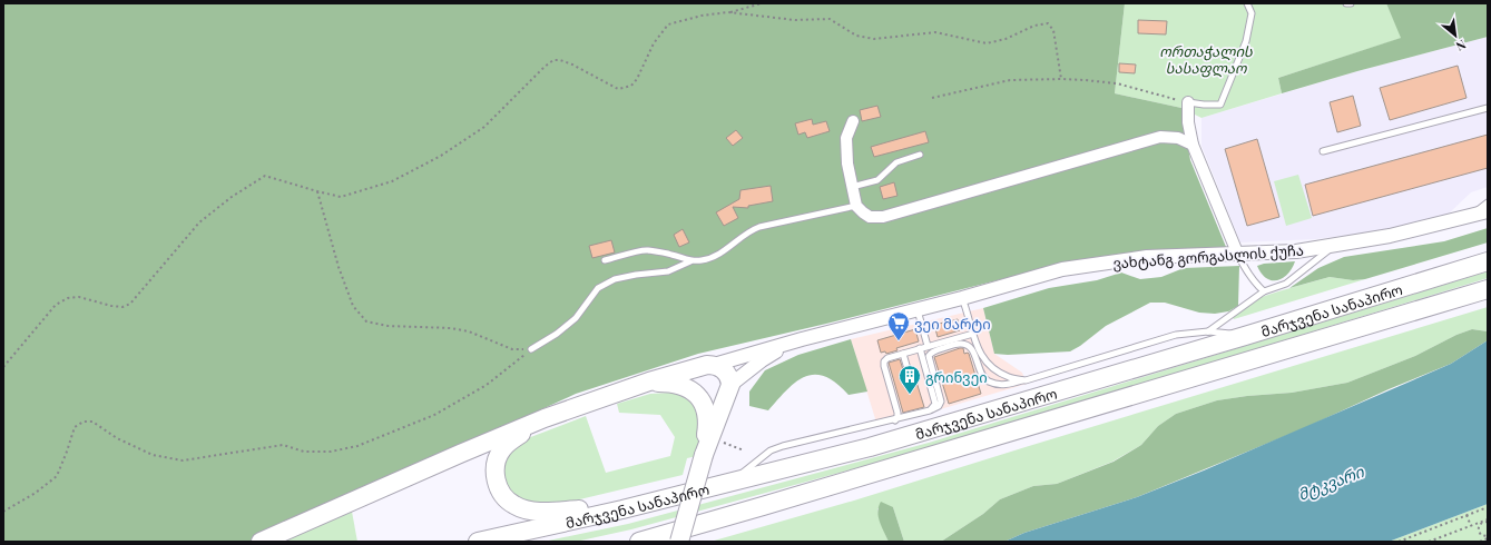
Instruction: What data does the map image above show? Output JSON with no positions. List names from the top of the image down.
{
  "streets": {
    "highway": ["მარჯვენა სანაპირო"],
    "street": ["ვახტანგ გორგასლის ქუჩა"]
  },
  "water": ["მტკვარი"],
  "parks": ["ორთაჭალის სასაფლაო"],
  "places": {
    "supermarket": ["ვეი მარტი"],
    "building": ["გრინვეი"]
  },
  "north": "bottom right"
}
